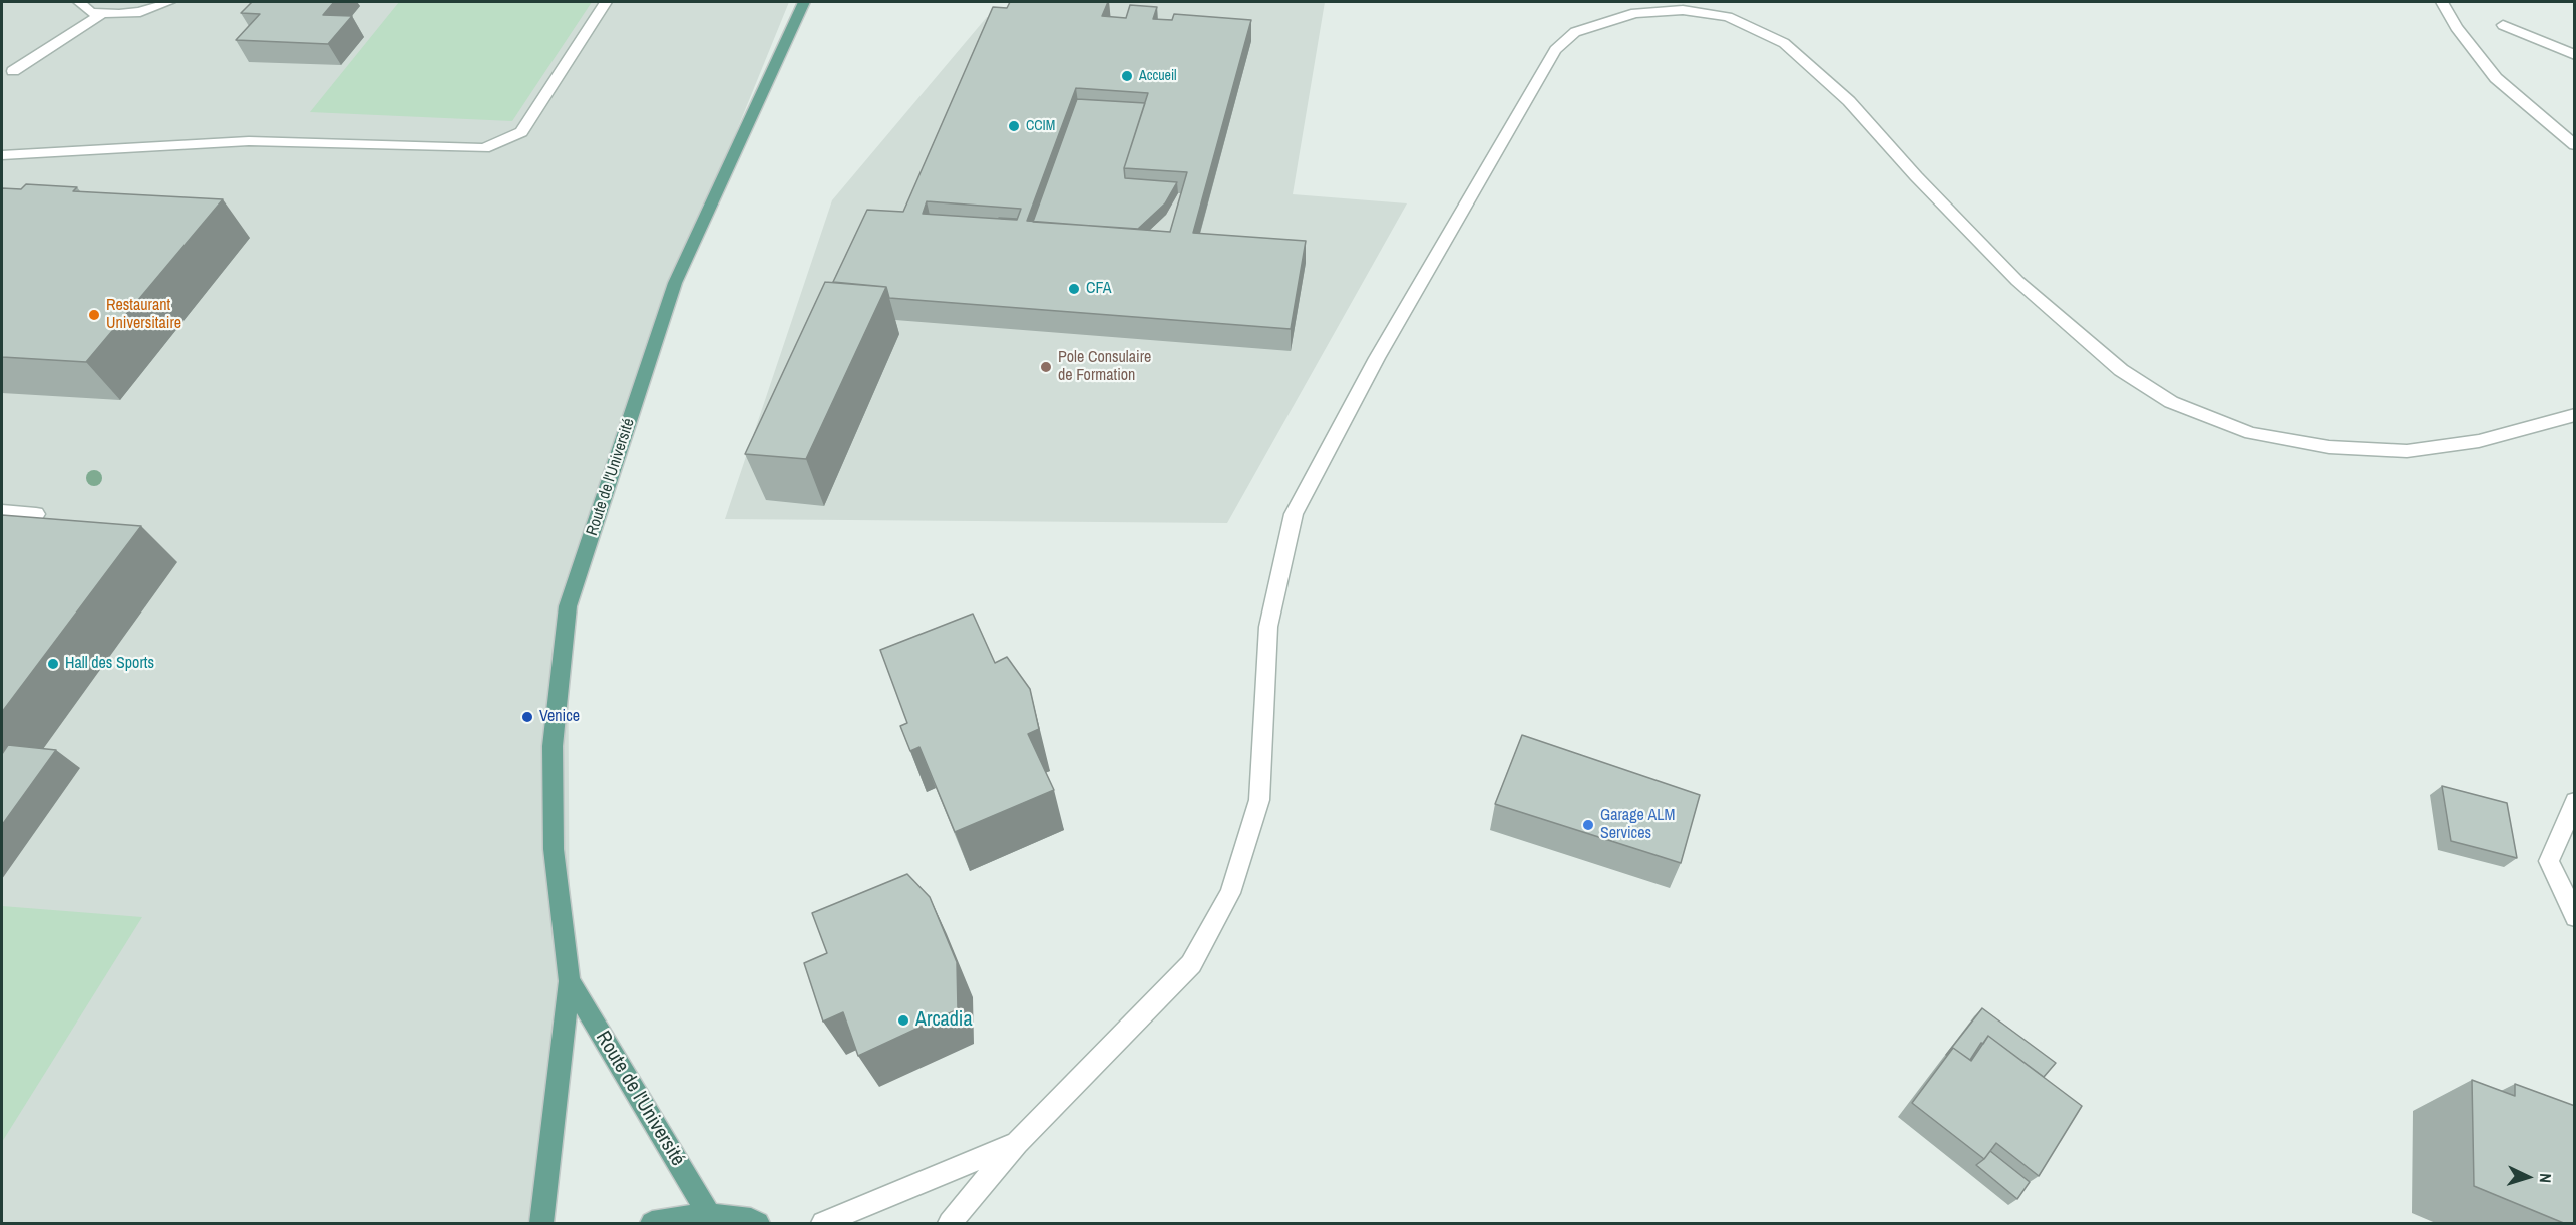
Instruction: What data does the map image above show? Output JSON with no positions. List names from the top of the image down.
{
  "streets": {
    "main road": ["Route de l'Université"]
  },
  "places": [
    "Accueil",
    "CCIM",
    "CFA",
    "Restaurant Universitaire",
    "Pole Consulaire de Formation",
    "Hall des Sports",
    "Venice",
    "Garage ALM Services",
    "Arcadia"
  ],
  "north": "right"
}
